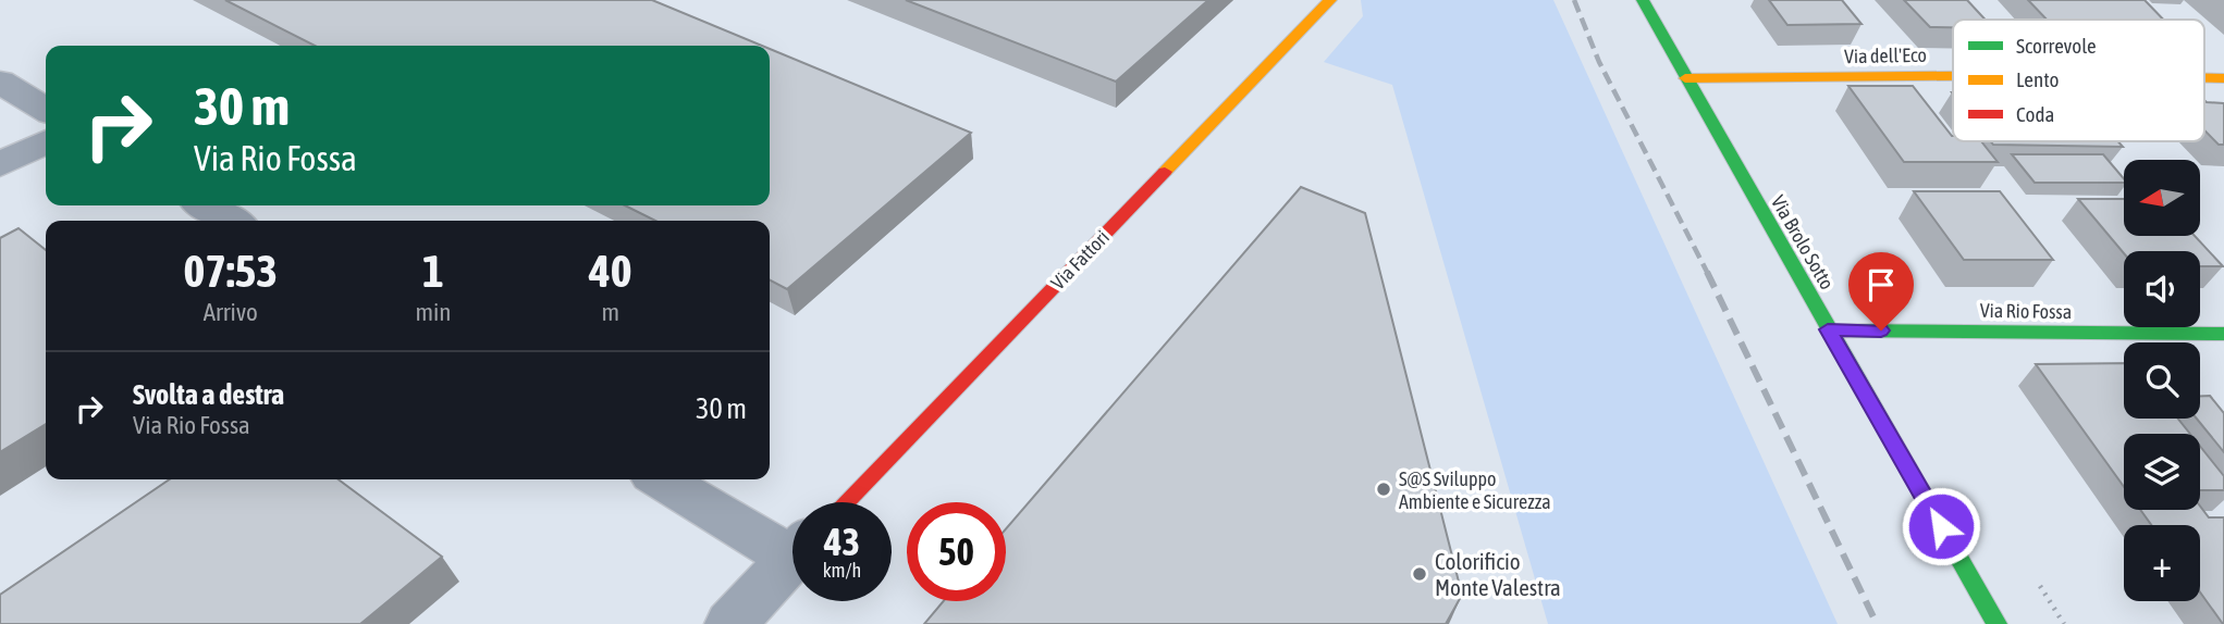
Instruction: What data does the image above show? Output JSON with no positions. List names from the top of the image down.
{
  "streets": {
    "street": [
      "Via dell'Eco",
      "Via Brolo Sotto",
      "Via Fattori",
      "Via Rio Fossa"
    ]
  },
  "crossings": [
    ["Via dell'Eco", "Via Brolo Sotto"],
    ["Via Brolo Sotto", "Via Rio Fossa"]
  ],
  "places": ["S@S Sviluppo Ambiente e Sicurezza", "Colorificio Monte Valestra"],
  "legend": ["Scorrevole", "Lento", "Coda"],
  "north": "left",
  "page": {
    "turn": ["30 m", "Via Rio Fossa"],
    "map_buttons": "+",
    "eta": [
      "07:53",
      "Arrivo",
      "1",
      "min",
      "40",
      "m"
    ],
    "list": [
      {
        "name": "Svolta a destra",
        "note": "Via Rio Fossa",
        "value": "30 m"
      }
    ],
    "speed": "43 km/h",
    "limit": "50"
  }
}
